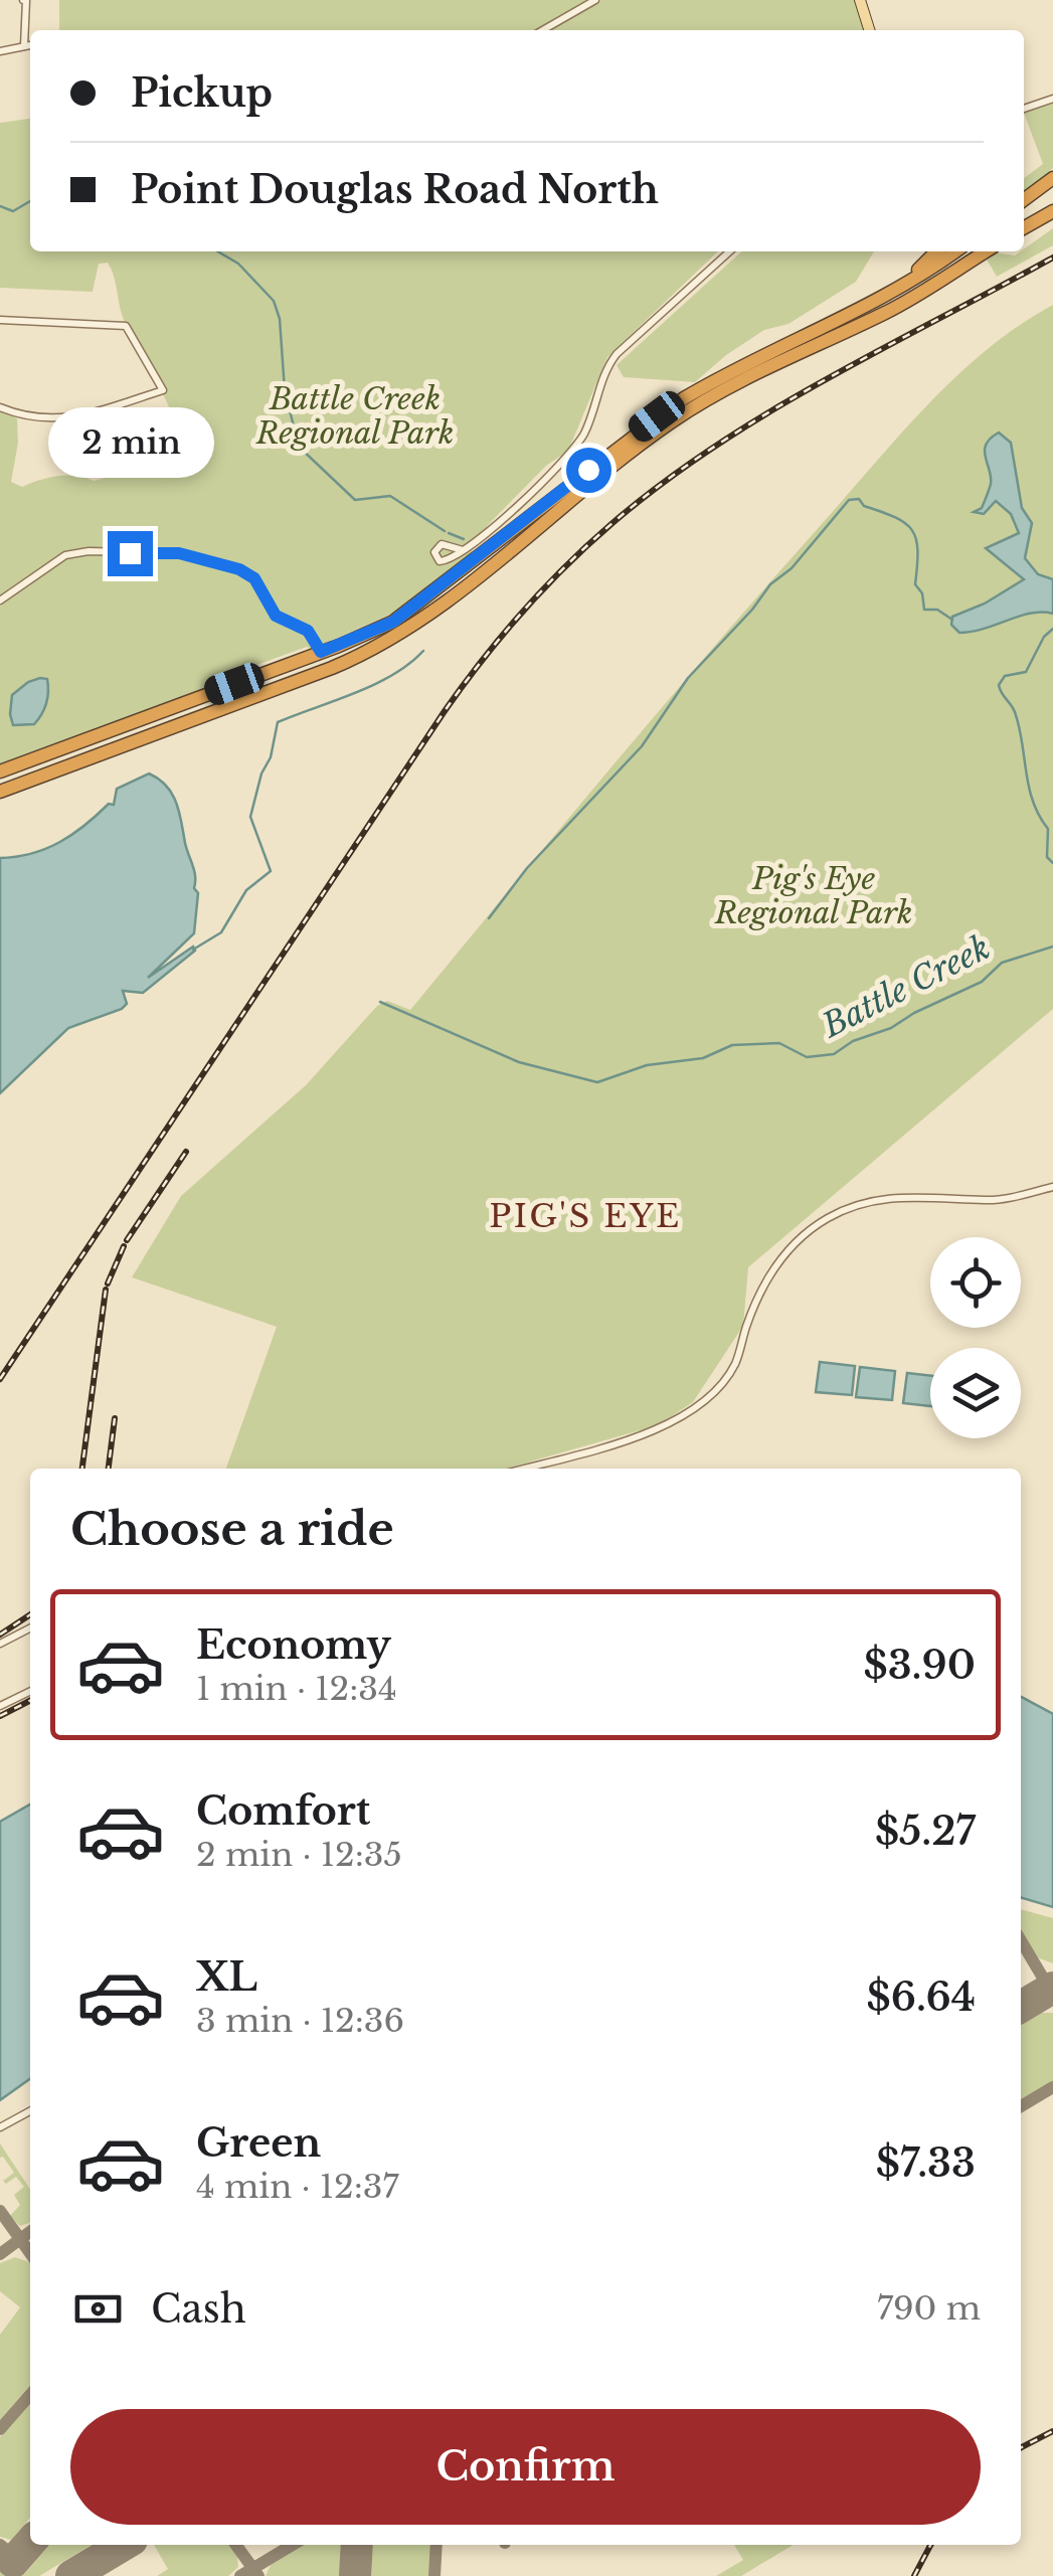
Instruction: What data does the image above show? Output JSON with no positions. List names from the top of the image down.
{
  "districts": ["PIG'S EYE"],
  "water": ["Battle Creek"],
  "parks": ["Battle Creek Regional Park", "Pig's Eye Regional Park"],
  "page": {
    "banner": ["Pickup", "Point Douglas Road North"],
    "bubble": "2 min",
    "heading": "Choose a ride",
    "list": [
      {
        "name": "Economy",
        "note": "1 min · 12:34",
        "value": "$3.90"
      },
      {
        "name": "Comfort",
        "note": "2 min · 12:35",
        "value": "$5.27"
      },
      {
        "name": "XL",
        "note": "3 min · 12:36",
        "value": "$6.64"
      },
      {
        "name": "Green",
        "note": "4 min · 12:37",
        "value": "$7.33"
      }
    ],
    "pay": ["Cash", "790 m"],
    "buttons": "Confirm"
  }
}
